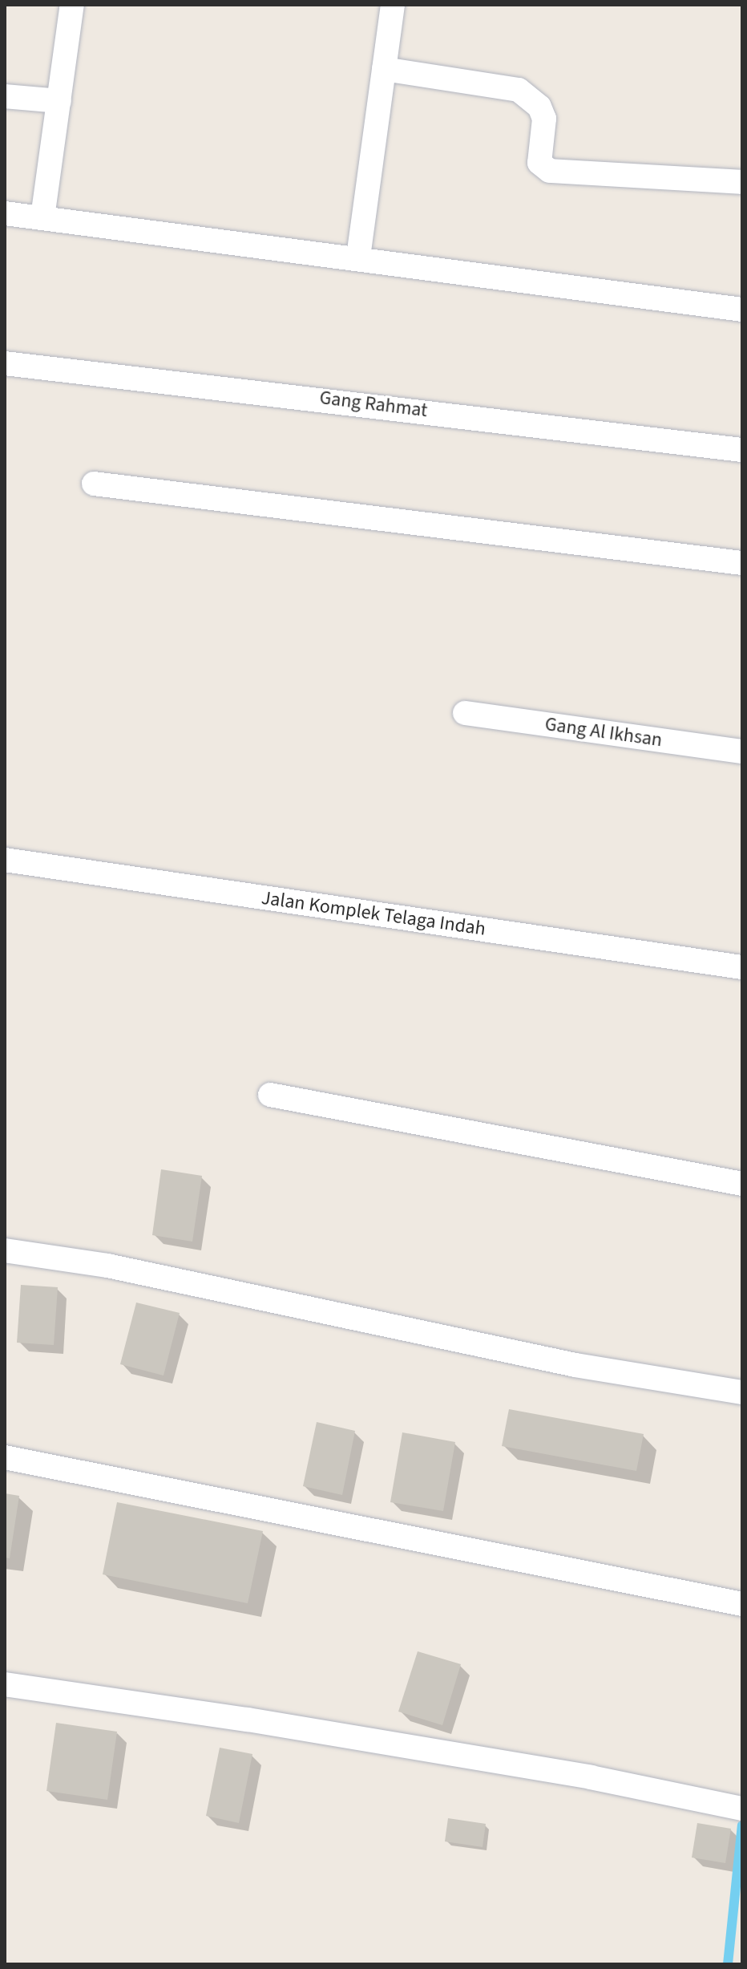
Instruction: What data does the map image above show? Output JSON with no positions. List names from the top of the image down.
{
  "streets": {
    "street": ["Gang Rahmat", "Gang Al Ikhsan", "Jalan Komplek Telaga Indah"]
  }
}
